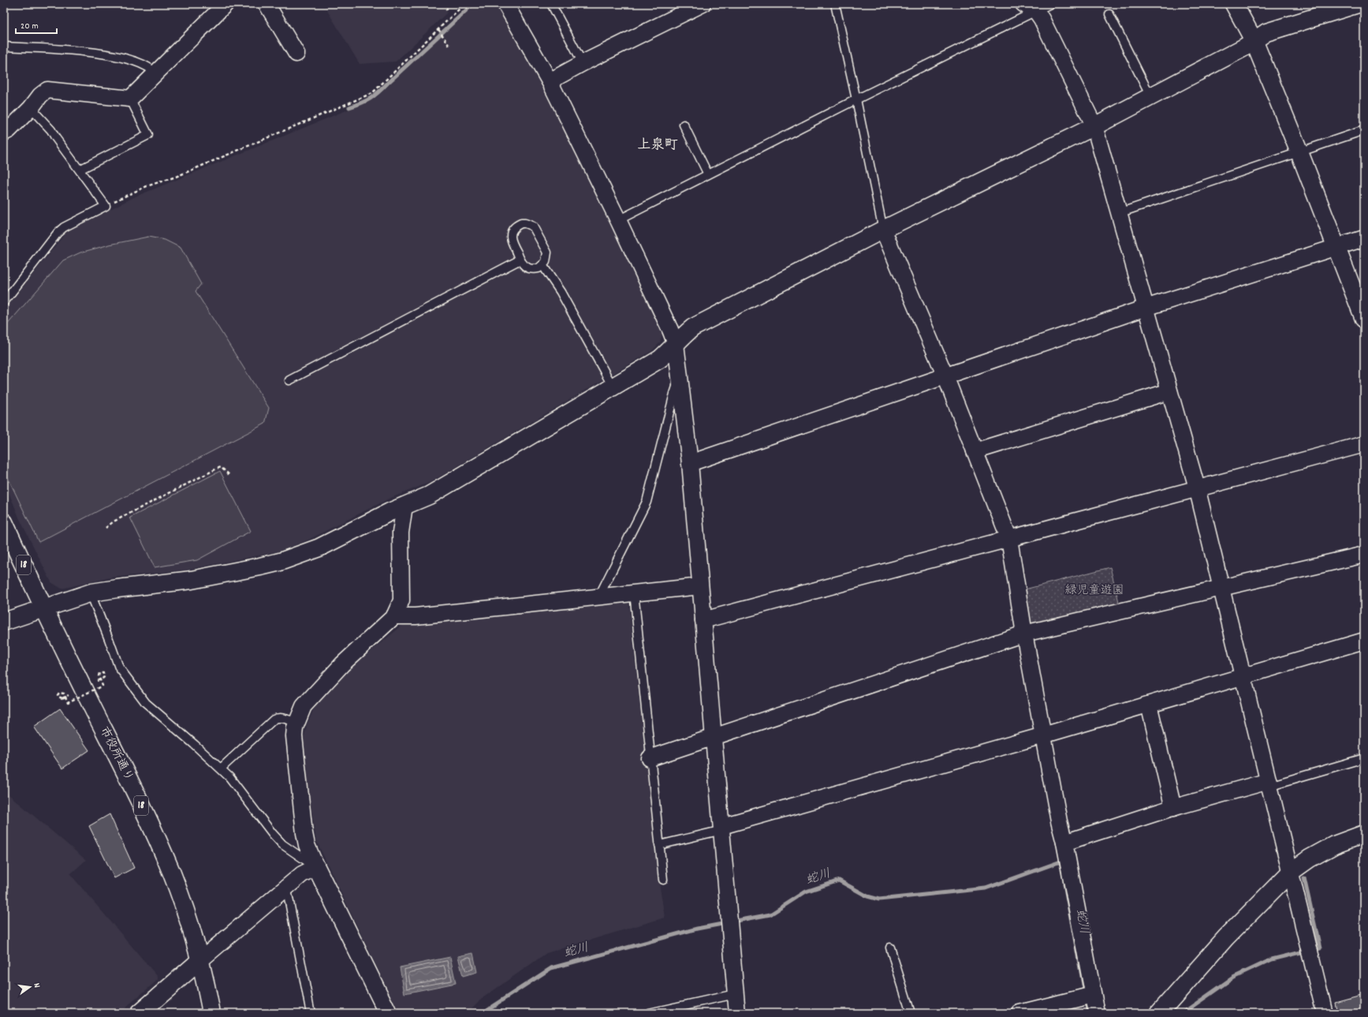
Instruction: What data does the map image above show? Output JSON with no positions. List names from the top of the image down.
{
  "streets": {
    "street": ["18", "市役所通り"]
  },
  "districts": ["上泉町"],
  "water": ["蛇川"],
  "parks": ["緑児童遊園"],
  "scale_bar": "20 m",
  "north": "right"
}
